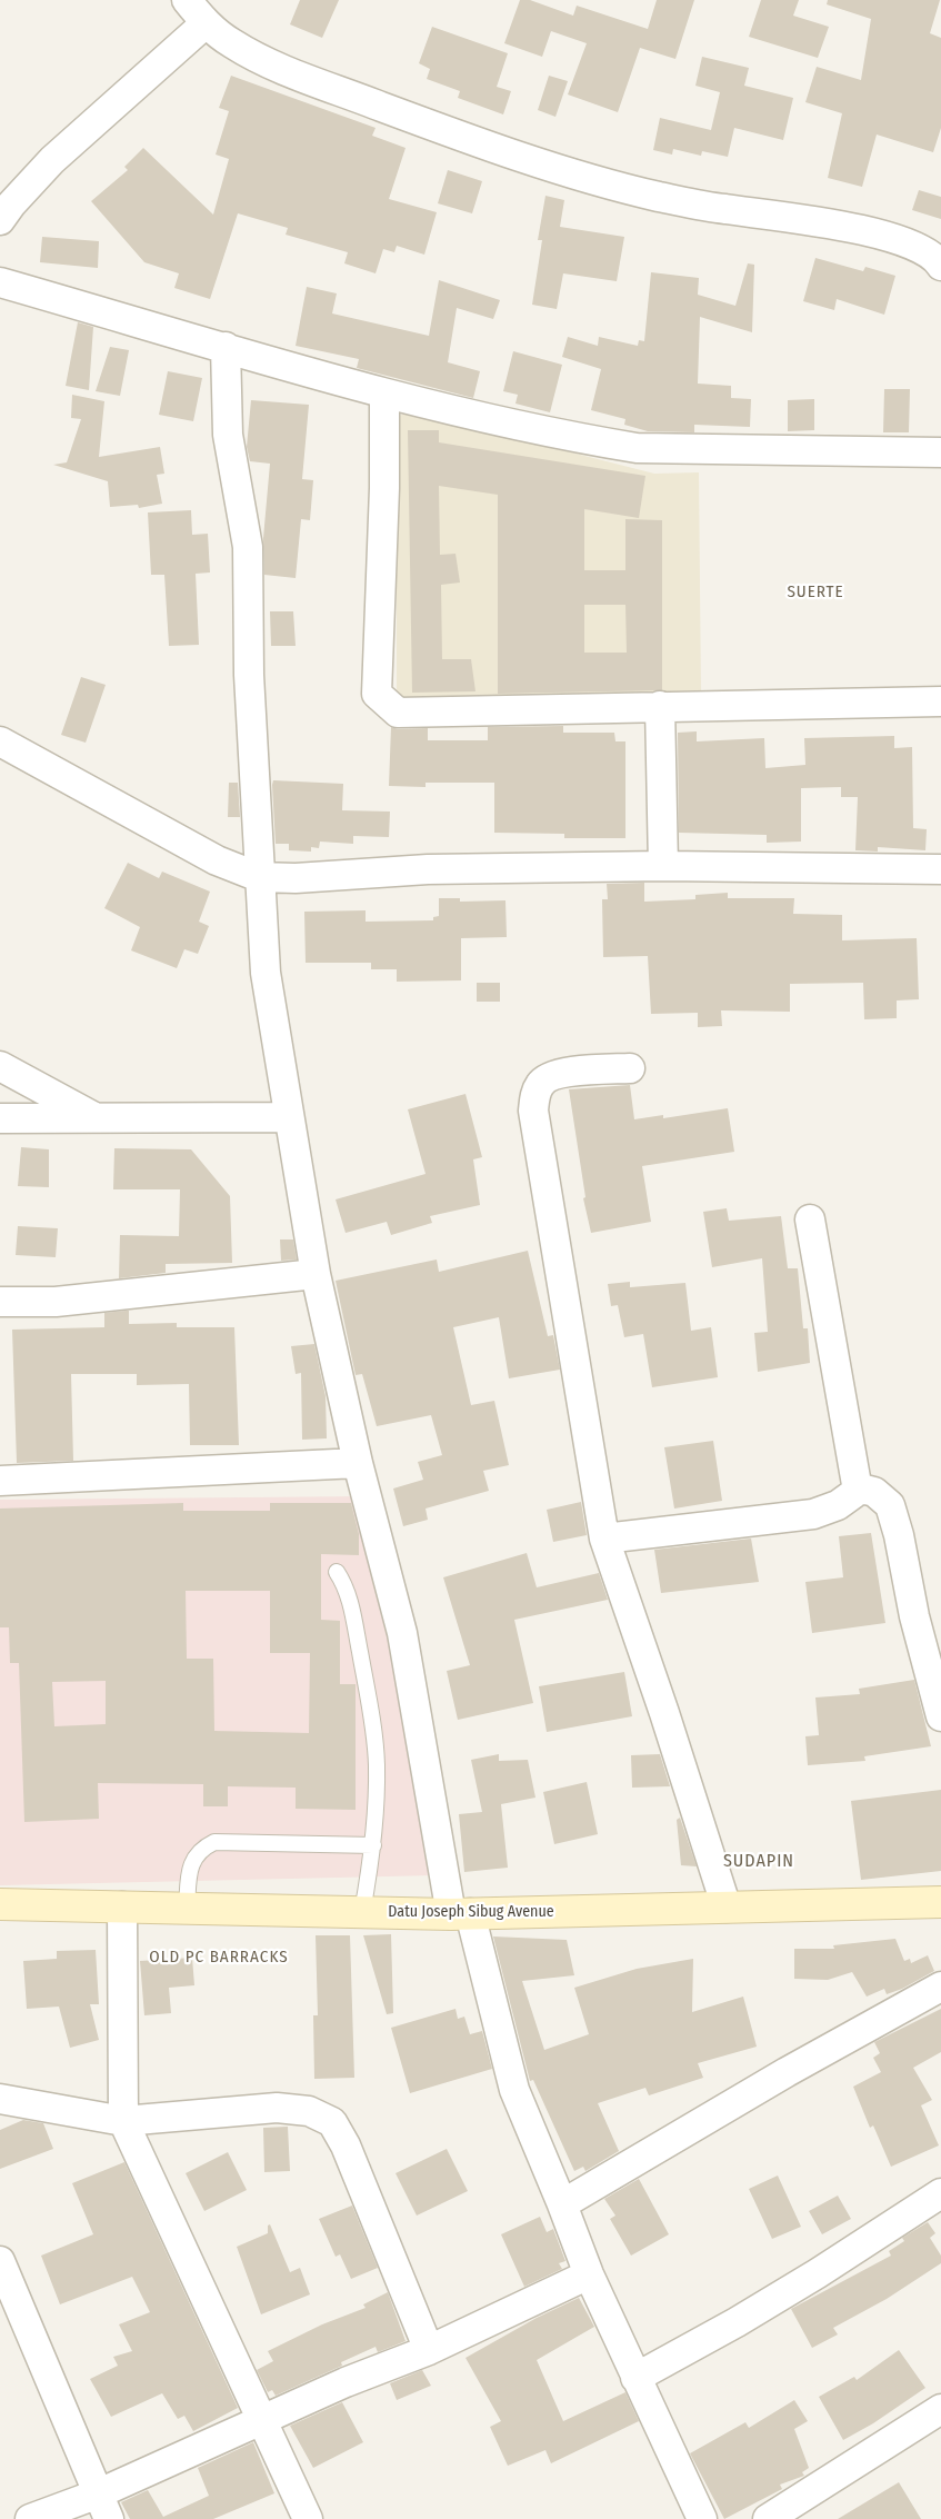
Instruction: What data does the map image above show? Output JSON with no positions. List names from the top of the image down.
{
  "streets": {
    "main road": ["Datu Joseph Sibug Avenue"]
  },
  "districts": ["SUERTE", "SUDAPIN", "OLD PC BARRACKS"]
}
